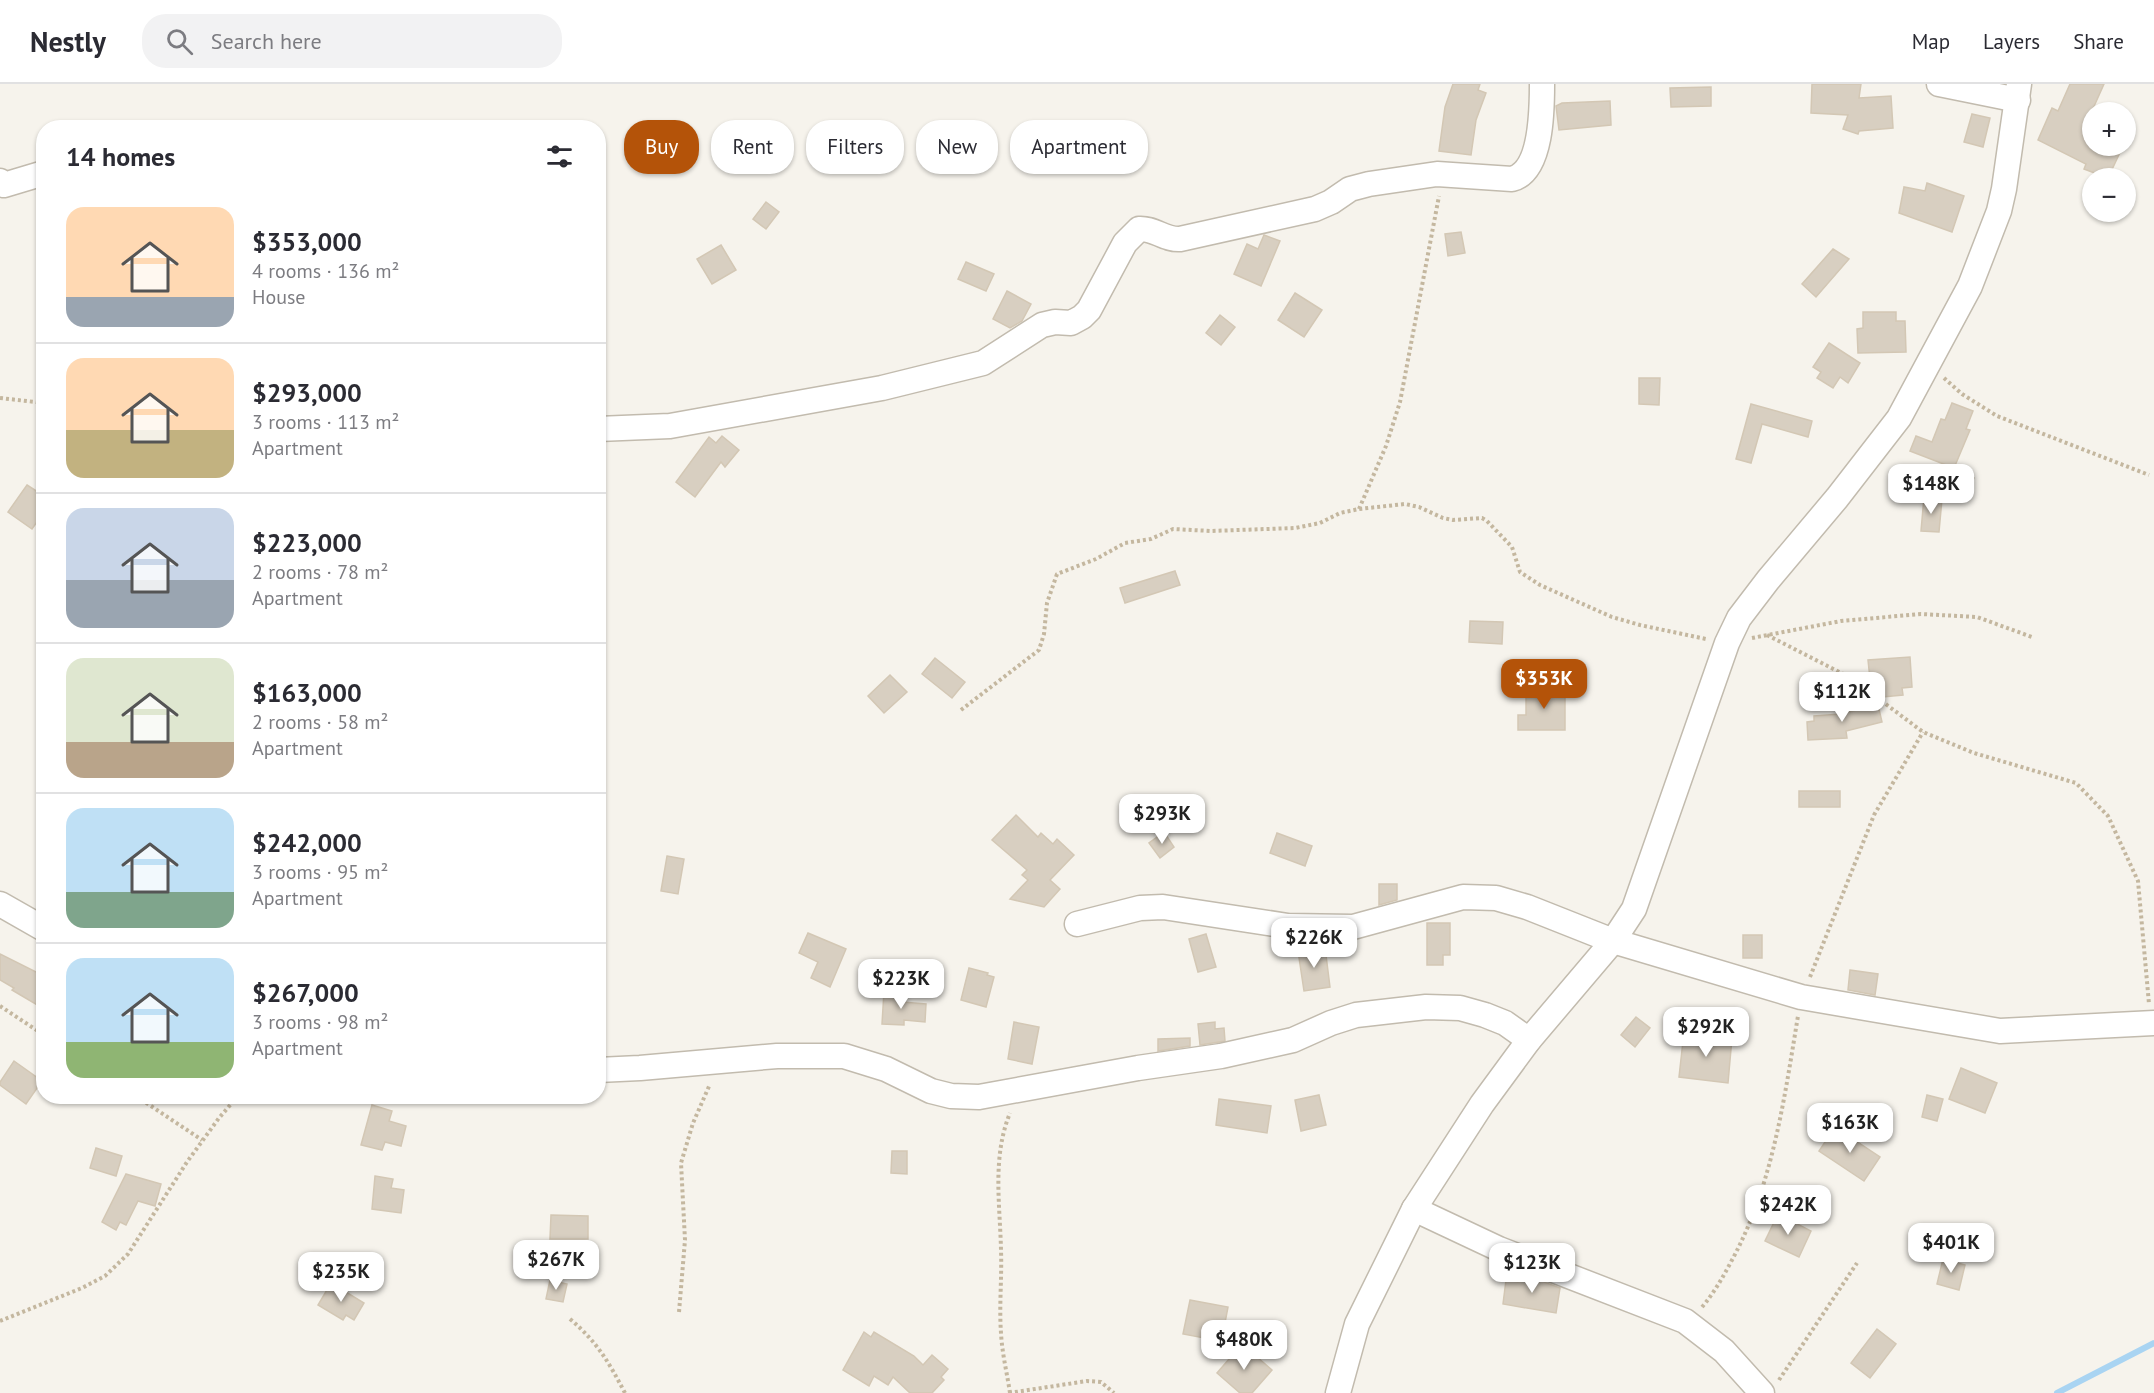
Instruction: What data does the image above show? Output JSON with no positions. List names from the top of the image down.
{
  "page": {
    "header": "Nestly",
    "search": "Search here",
    "nav": ["Map", "Layers", "Share"],
    "map_buttons": ["+", "−"],
    "chip": [
      "Buy",
      "Rent",
      "Filters",
      "New",
      "Apartment"
    ],
    "heading": "14 homes",
    "list": [
      {
        "name": "$353,000",
        "note": "4 rooms · 136 m² · House"
      },
      {
        "name": "$293,000",
        "note": "3 rooms · 113 m² · Apartment"
      },
      {
        "name": "$223,000",
        "note": "2 rooms · 78 m² · Apartment"
      },
      {
        "name": "$163,000",
        "note": "2 rooms · 58 m² · Apartment"
      },
      {
        "name": "$242,000",
        "note": "3 rooms · 95 m² · Apartment"
      },
      {
        "name": "$267,000",
        "note": "3 rooms · 98 m² · Apartment"
      }
    ],
    "price": [
      "$148K",
      "$353K",
      "$112K",
      "$293K",
      "$226K",
      "$223K",
      "$292K",
      "$163K",
      "$242K",
      "$401K",
      "$267K",
      "$123K",
      "$235K",
      "$480K"
    ]
  }
}
